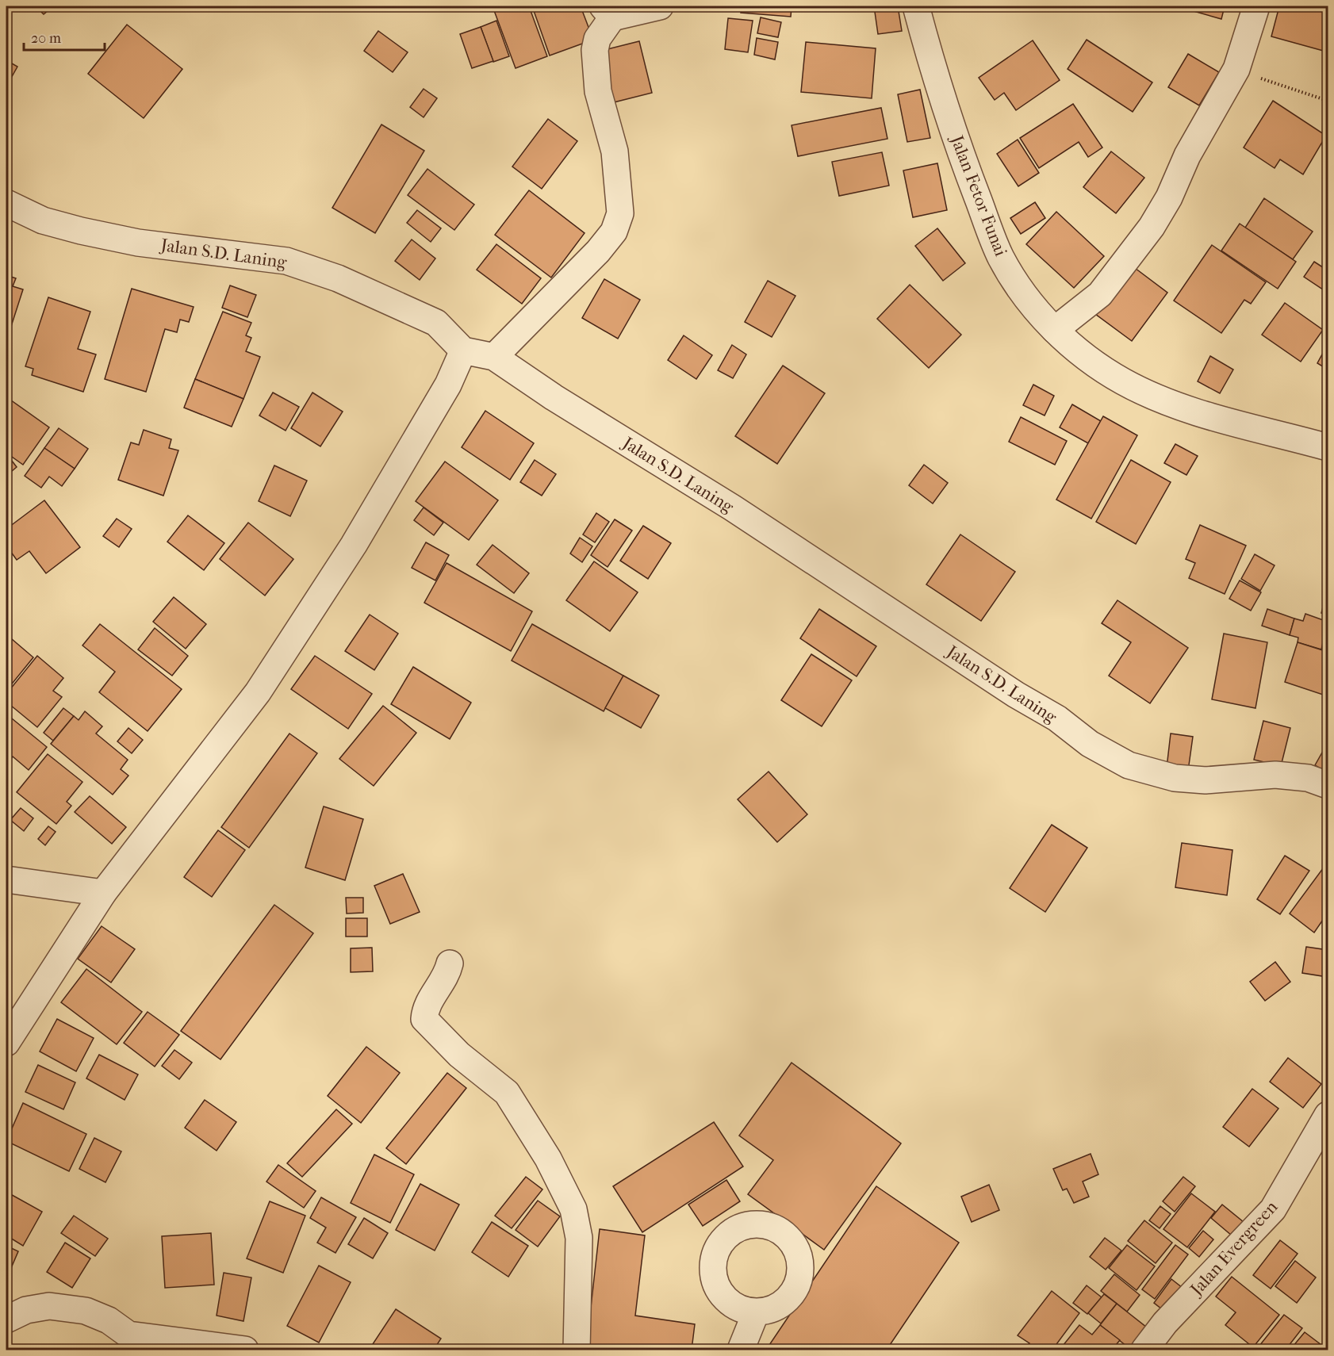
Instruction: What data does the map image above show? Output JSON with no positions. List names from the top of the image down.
{
  "streets": {
    "street": ["Jalan Fetor Funai", "Jalan S.D. Laning", "Jalan Evergreen"]
  },
  "scale_bar": "20 m"
}
